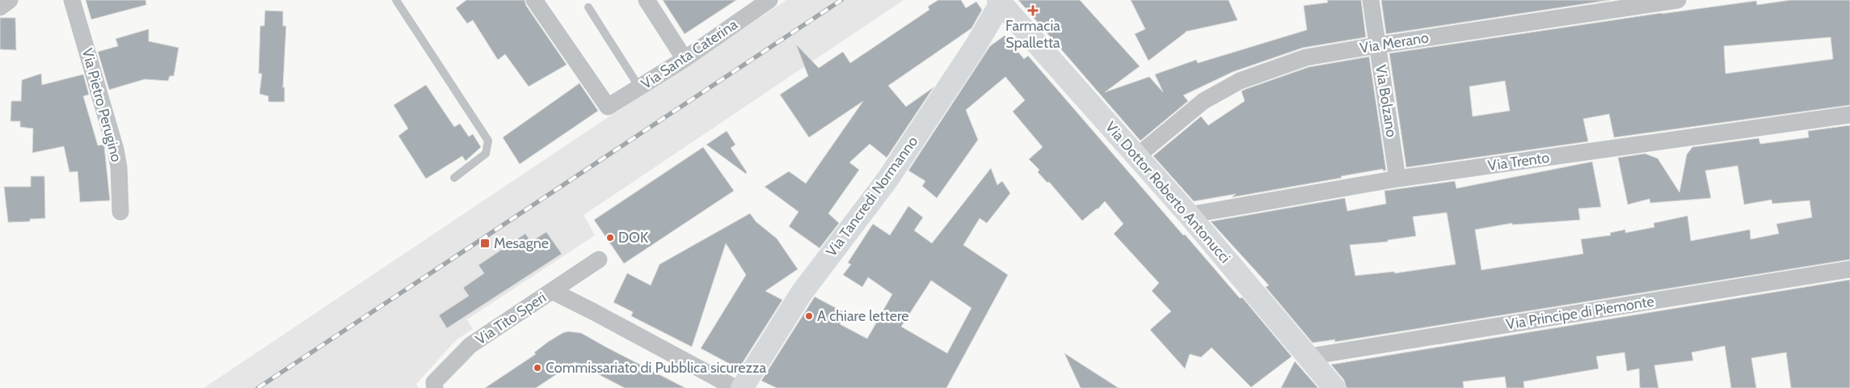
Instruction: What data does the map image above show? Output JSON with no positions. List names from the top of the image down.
{
  "streets": {
    "main road": ["Via Dottor Roberto Antonucci", "Via Tancredi Normanno"],
    "street": [
      "Via Merano",
      "Via Santa Caterina",
      "Via Bolzano",
      "Via Pietro Perugino",
      "Via Trento",
      "Via Principe di Piemonte",
      "Via Tito Speri"
    ]
  },
  "crossings": [
    ["Via Merano", "Via Bolzano"],
    ["Via Merano", "Via Dottor Roberto Antonucci"],
    ["Via Bolzano", "Via Trento"],
    ["Via Trento", "Via Dottor Roberto Antonucci"],
    ["Via Dottor Roberto Antonucci", "Via Tancredi Normanno"],
    ["Via Dottor Roberto Antonucci", "Via Principe di Piemonte"]
  ],
  "places": {
    "health": ["Farmacia Spalletta"],
    "other": ["DOK", "A chiare lettere", "Commissariato di Pubblica sicurezza"],
    "transit": ["Mesagne"]
  }
}
